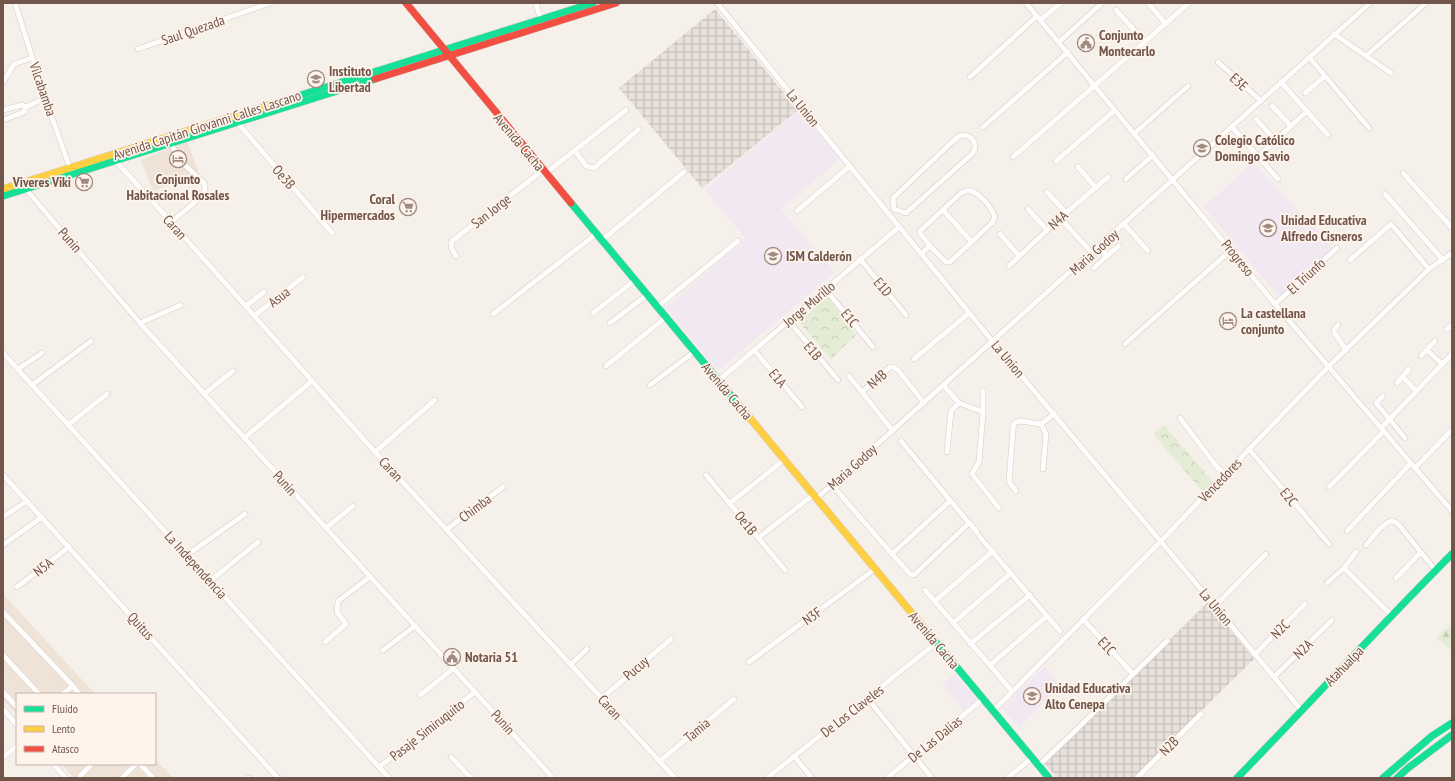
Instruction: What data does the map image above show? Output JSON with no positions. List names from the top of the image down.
{
  "streets": {
    "main road": ["Avenida Capitán Giovanni Calles Lascano", "Avenida Cacha", "Atahualpa"],
    "street": [
      "Saul Quezada",
      "E3E",
      "Vilcabamba",
      "La Union",
      "Oe3B",
      "San Jorge",
      "N4A",
      "Caran",
      "Punin",
      "Maria Godoy",
      "Progreso",
      "El Triunfo",
      "E1D",
      "Asua",
      "Jorge Murillo",
      "E1C",
      "E1B",
      "E1A",
      "N4B",
      "Vencedores",
      "E2C",
      "Chimba",
      "Oe1B",
      "La Independencia",
      "N5A",
      "N3F",
      "Quitus",
      "N2C",
      "N2A",
      "Pucuy",
      "De Los Claveles",
      "Pasaje Simiruquito",
      "Tamia",
      "De Las Dalias",
      "N2B"
    ]
  },
  "crossings": [
    ["E3E", "Maria Godoy"],
    ["Vilcabamba", "Avenida Capitán Giovanni Calles Lascano"],
    ["La Union", "Maria Godoy"],
    ["La Union", "Jorge Murillo"],
    ["La Union", "Vencedores"],
    ["La Union", "N2C"],
    ["La Union", "N2A"],
    ["La Union", "Atahualpa"],
    ["Avenida Capitán Giovanni Calles Lascano", "Avenida Cacha"],
    ["Avenida Capitán Giovanni Calles Lascano", "Oe3B"],
    ["Avenida Capitán Giovanni Calles Lascano", "Caran"],
    ["Avenida Capitán Giovanni Calles Lascano", "Punin"],
    ["Avenida Cacha", "San Jorge"],
    ["Avenida Cacha", "Maria Godoy"],
    ["Avenida Cacha", "Jorge Murillo"],
    ["Avenida Cacha", "Vencedores"],
    ["Avenida Cacha", "N3F"],
    ["Avenida Cacha", "De Los Claveles"],
    ["Avenida Cacha", "De Las Dalias"],
    ["Caran", "Asua"],
    ["Caran", "Chimba"],
    ["Caran", "Pucuy"],
    ["Caran", "Tamia"],
    ["Punin", "Pasaje Simiruquito"],
    ["Maria Godoy", "Progreso"],
    ["Maria Godoy", "N4B"],
    ["Maria Godoy", "Oe1B"],
    ["Progreso", "El Triunfo"],
    ["Progreso", "Vencedores"],
    ["E1D", "Jorge Murillo"],
    ["Jorge Murillo", "E1C"],
    ["Jorge Murillo", "E1B"],
    ["Jorge Murillo", "E1A"],
    ["E1C", "Vencedores"],
    ["Vencedores", "E2C"],
    ["La Independencia", "Pasaje Simiruquito"],
    ["N5A", "Quitus"]
  ],
  "places": {
    "public building": ["Conjunto Montecarlo", "Notaria 51"],
    "school or university": [
      "Instituto Libertad",
      "Colegio Católico Domingo Savio",
      "Unidad Educativa Alfredo Cisneros",
      "ISM Calderón",
      "Unidad Educativa Alto Cenepa"
    ],
    "hotel": ["Conjunto Habitacional Rosales", "La castellana conjunto"],
    "supermarket": ["Viveres Viki", "Coral Hipermercados"]
  },
  "legend": ["Fluido", "Lento", "Atasco"]
}
